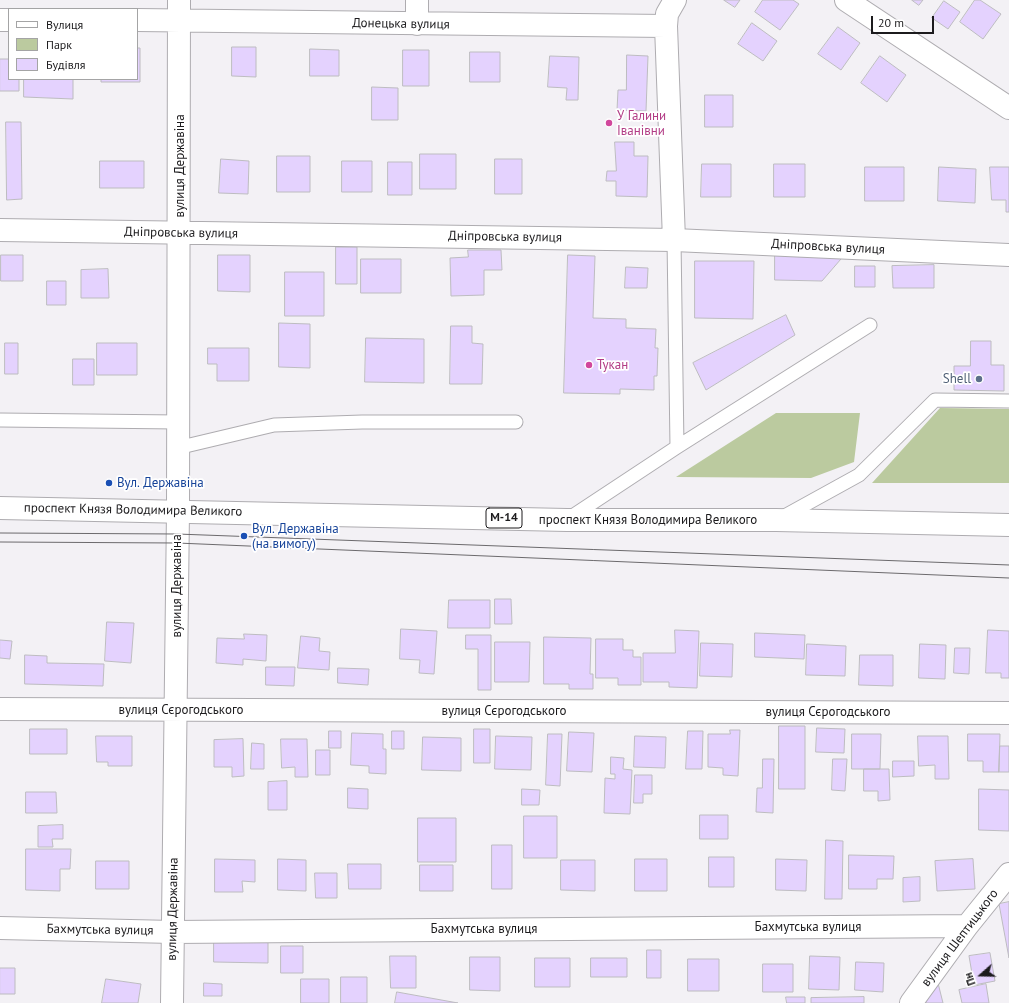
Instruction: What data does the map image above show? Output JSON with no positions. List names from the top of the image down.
{
  "streets": {
    "street": [
      "Донецька вулиця",
      "вулиця Державіна",
      "Дніпровська вулиця",
      "проспект Князя Володимира Великого",
      "М-14",
      "вулиця Сєрогодського",
      "Бахмутська вулиця",
      "вулиця Шептицького"
    ]
  },
  "crossings": [
    ["Донецька вулиця", "вулиця Державіна"],
    ["вулиця Державіна", "Дніпровська вулиця"],
    ["вулиця Державіна", "проспект Князя Володимира Великого"],
    ["вулиця Державіна", "вулиця Сєрогодського"],
    ["вулиця Державіна", "Бахмутська вулиця"],
    ["Бахмутська вулиця", "вулиця Шептицького"]
  ],
  "places": [
    "У Галини Іванівни",
    "Тукан",
    "Shell",
    "Вул. Державіна",
    "Вул. Державіна (на вимогу)"
  ],
  "legend": ["Вулиця", "Парк", "Будівля"],
  "scale_bar": "20 m",
  "north": "left"
}
